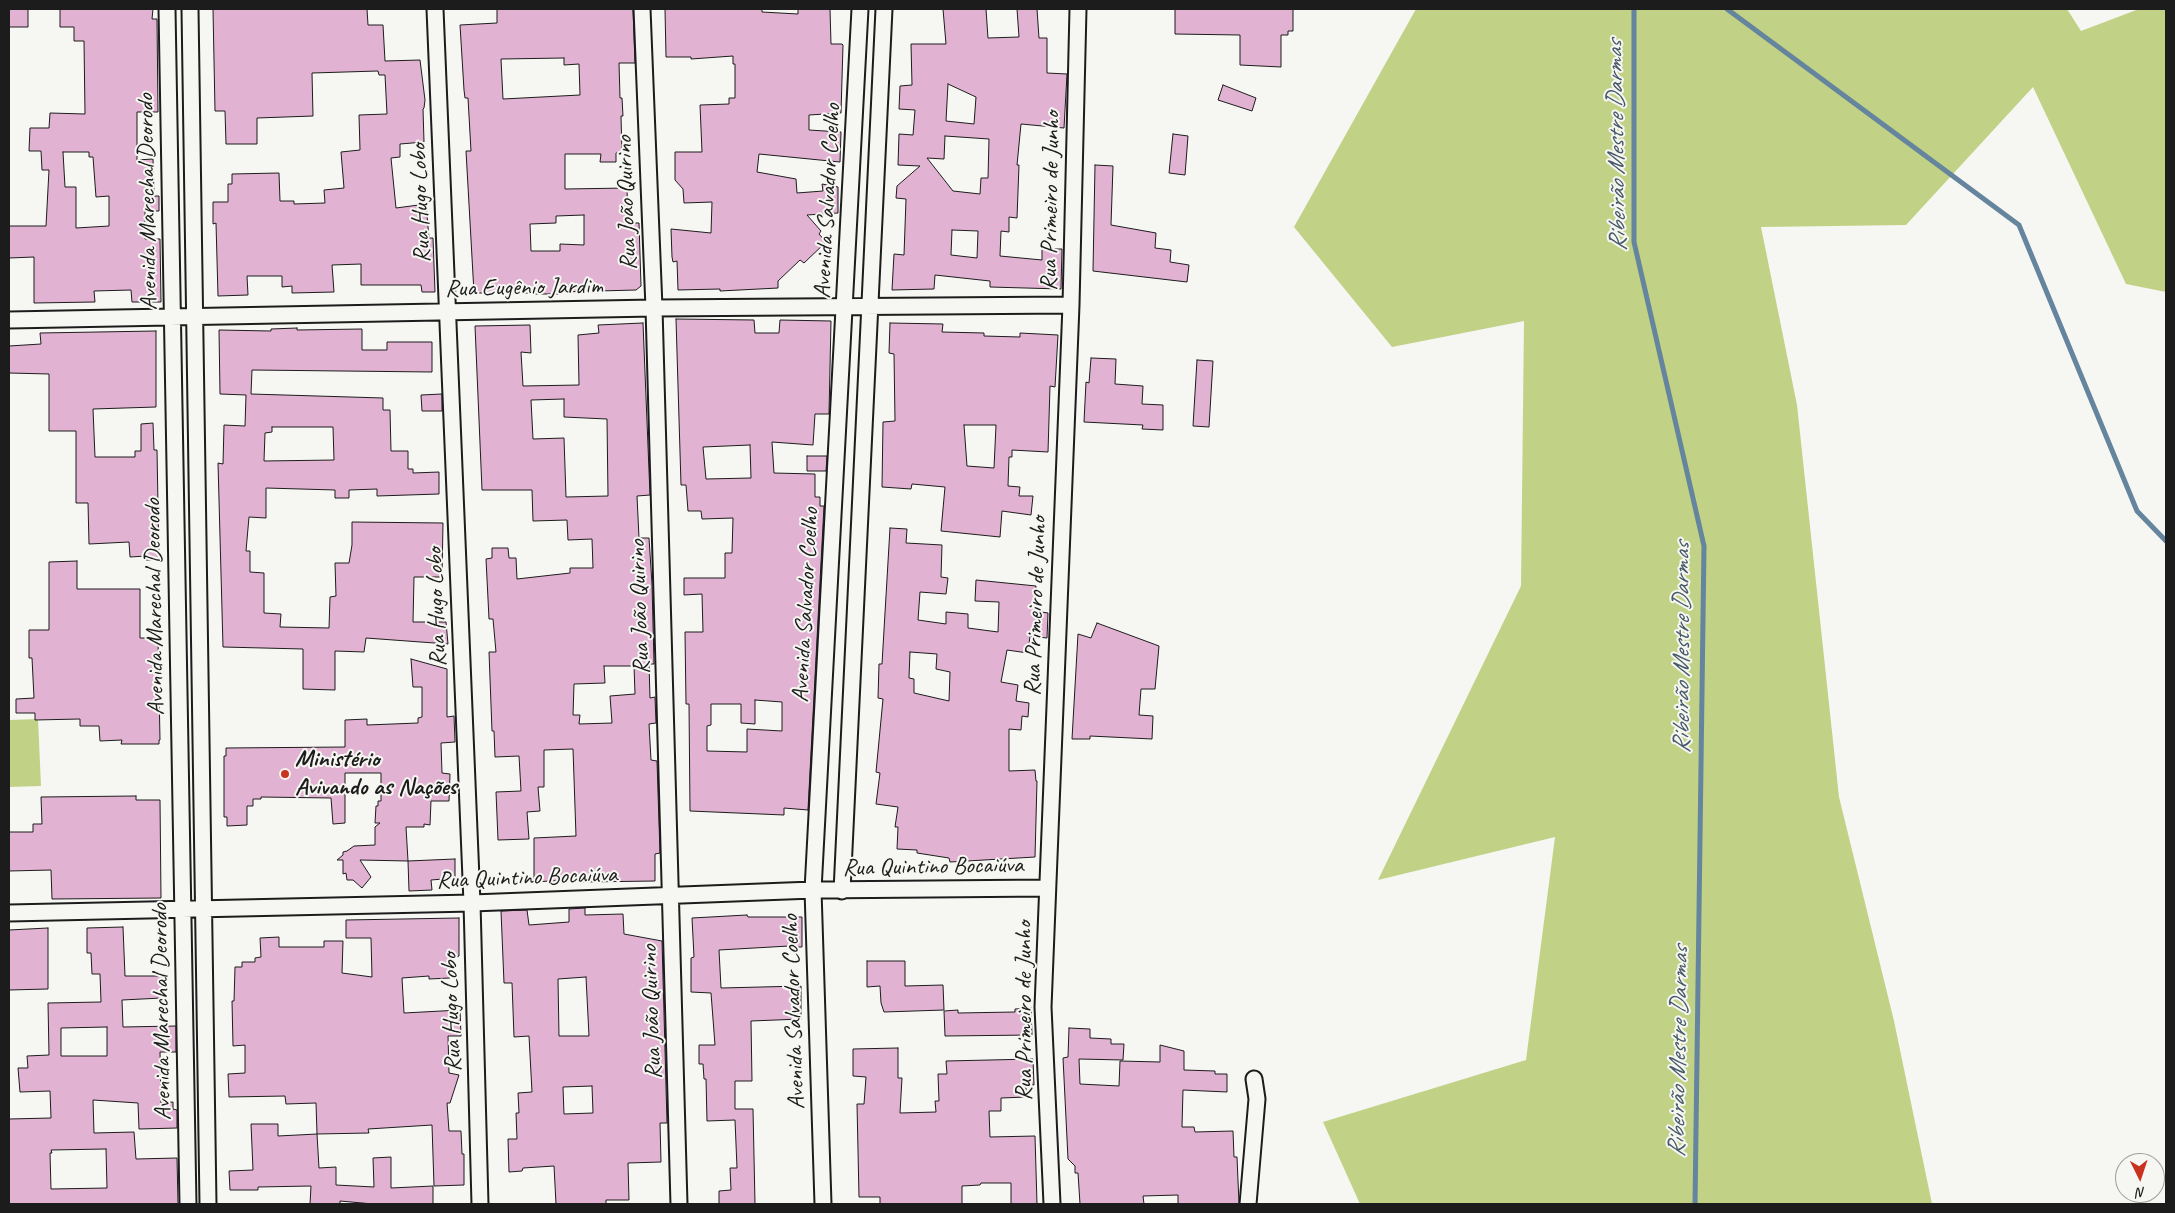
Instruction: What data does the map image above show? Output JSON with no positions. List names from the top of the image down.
{
  "streets": {
    "street": [
      "Avenida Salvador Coelho",
      "Rua Primeiro de Junho",
      "Avenida Marechal Deorodo",
      "Rua Hugo Lobo",
      "Rua João Quirino",
      "Rua Eugênio Jardim",
      "Rua Quintino Bocaiúva"
    ]
  },
  "crossings": [
    ["Avenida Salvador Coelho", "Rua Eugênio Jardim"],
    ["Avenida Salvador Coelho", "Rua Quintino Bocaiúva"],
    ["Rua Primeiro de Junho", "Rua Eugênio Jardim"],
    ["Rua Primeiro de Junho", "Rua Quintino Bocaiúva"],
    ["Avenida Marechal Deorodo", "Rua Eugênio Jardim"],
    ["Avenida Marechal Deorodo", "Rua Quintino Bocaiúva"],
    ["Rua Hugo Lobo", "Rua Eugênio Jardim"],
    ["Rua Hugo Lobo", "Rua Quintino Bocaiúva"],
    ["Rua João Quirino", "Rua Eugênio Jardim"],
    ["Rua João Quirino", "Rua Quintino Bocaiúva"]
  ],
  "water": ["Ribeirão Mestre Darmas"],
  "places": ["Ministério Avivando as Nações"],
  "north": "bottom"
}
